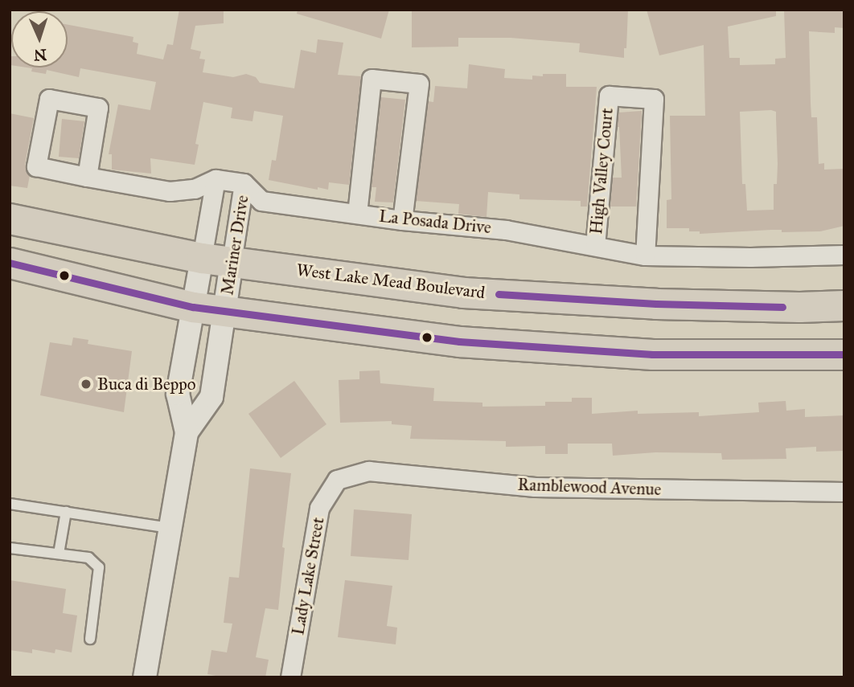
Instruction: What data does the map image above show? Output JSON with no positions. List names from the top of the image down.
{
  "streets": {
    "main road": ["West Lake Mead Boulevard"],
    "street": [
      "High Valley Court",
      "La Posada Drive",
      "Mariner Drive",
      "Ramblewood Avenue",
      "Lady Lake Street"
    ]
  },
  "crossings": [
    ["High Valley Court", "La Posada Drive"],
    ["La Posada Drive", "Mariner Drive"],
    ["Mariner Drive", "West Lake Mead Boulevard"],
    ["Ramblewood Avenue", "Lady Lake Street"]
  ],
  "places": ["Buca di Beppo"],
  "north": "bottom"
}
